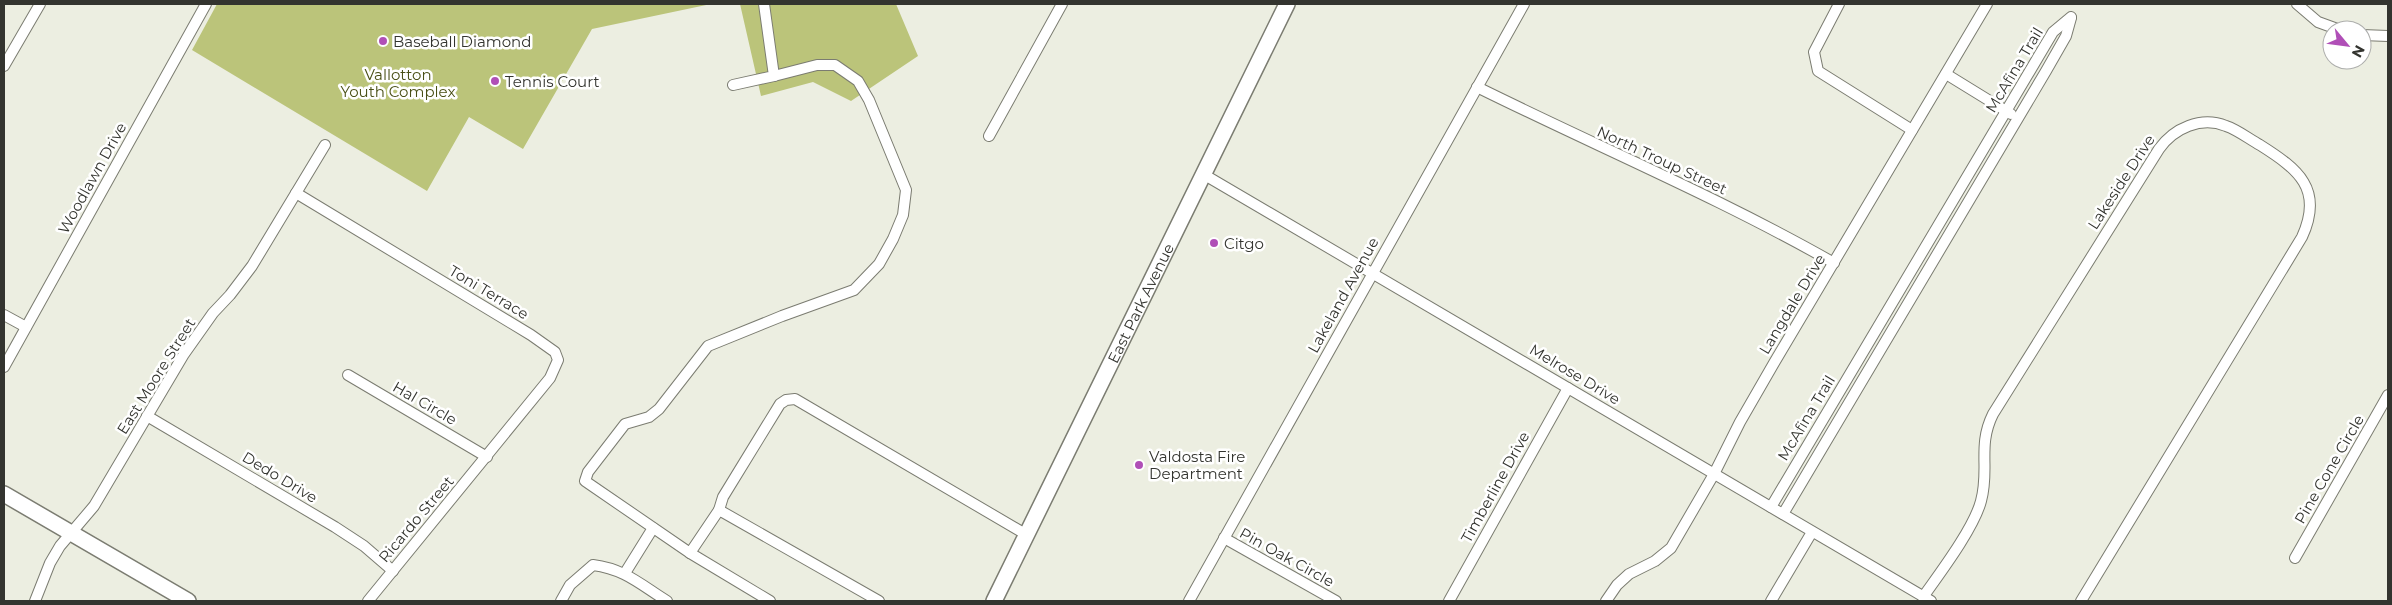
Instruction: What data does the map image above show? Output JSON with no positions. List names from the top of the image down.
{
  "streets": {
    "main road": ["East Park Avenue"],
    "street": [
      "McAfina Trail",
      "North Troup Street",
      "Woodlawn Drive",
      "Lakeside Drive",
      "Toni Terrace",
      "Lakeland Avenue",
      "Langdale Drive",
      "Melrose Drive",
      "East Moore Street",
      "Hal Circle",
      "Pine Cone Circle",
      "Dedo Drive",
      "Timberline Drive",
      "Ricardo Street",
      "Pin Oak Circle"
    ]
  },
  "crossings": [
    ["McAfina Trail", "Melrose Drive"],
    ["North Troup Street", "Lakeland Avenue"],
    ["North Troup Street", "Langdale Drive"],
    ["Lakeside Drive", "Melrose Drive"],
    ["Toni Terrace", "East Moore Street"],
    ["Toni Terrace", "Hal Circle"],
    ["Toni Terrace", "Ricardo Street"],
    ["Lakeland Avenue", "Melrose Drive"],
    ["Lakeland Avenue", "Pin Oak Circle"],
    ["East Park Avenue", "Melrose Drive"],
    ["Langdale Drive", "Melrose Drive"],
    ["Melrose Drive", "Timberline Drive"],
    ["East Moore Street", "Dedo Drive"],
    ["Hal Circle", "Ricardo Street"],
    ["Dedo Drive", "Ricardo Street"]
  ],
  "parks": ["Vallotton Youth Complex"],
  "places": [
    "Baseball Diamond",
    "Tennis Court",
    "Citgo",
    "Valdosta Fire Department"
  ],
  "north": "bottom right"
}
